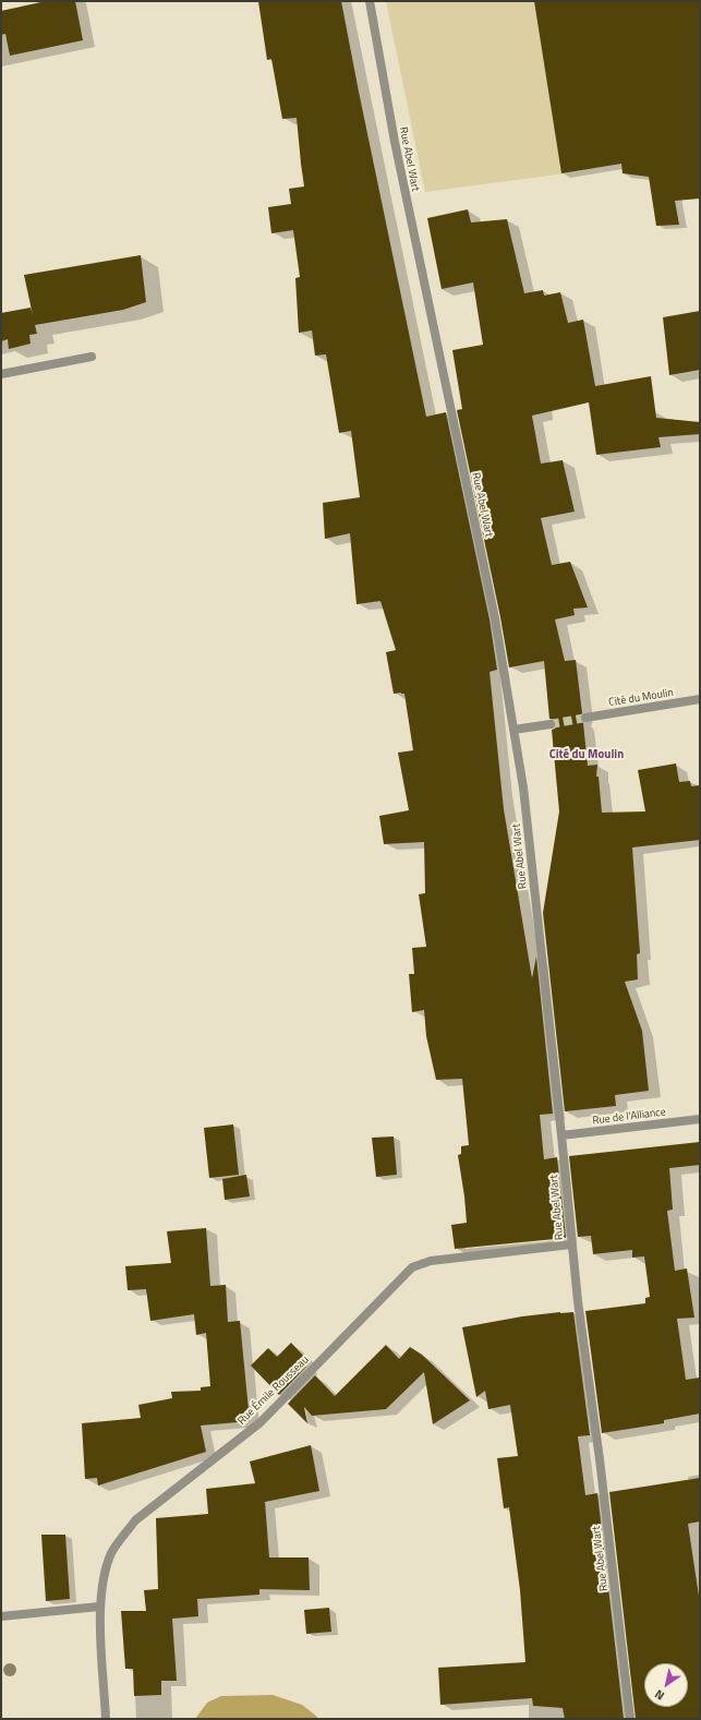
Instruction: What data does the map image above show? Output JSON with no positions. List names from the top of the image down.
{
  "streets": {
    "street": [
      "Rue Abel Wart",
      "Cité du Moulin",
      "Rue de l'Alliance",
      "Rue Émile Rousseau"
    ]
  },
  "crossings": [
    ["Rue Abel Wart", "Rue de l'Alliance"],
    ["Rue Abel Wart", "Rue Émile Rousseau"]
  ],
  "districts": ["Cité du Moulin"],
  "north": "bottom left"
}
